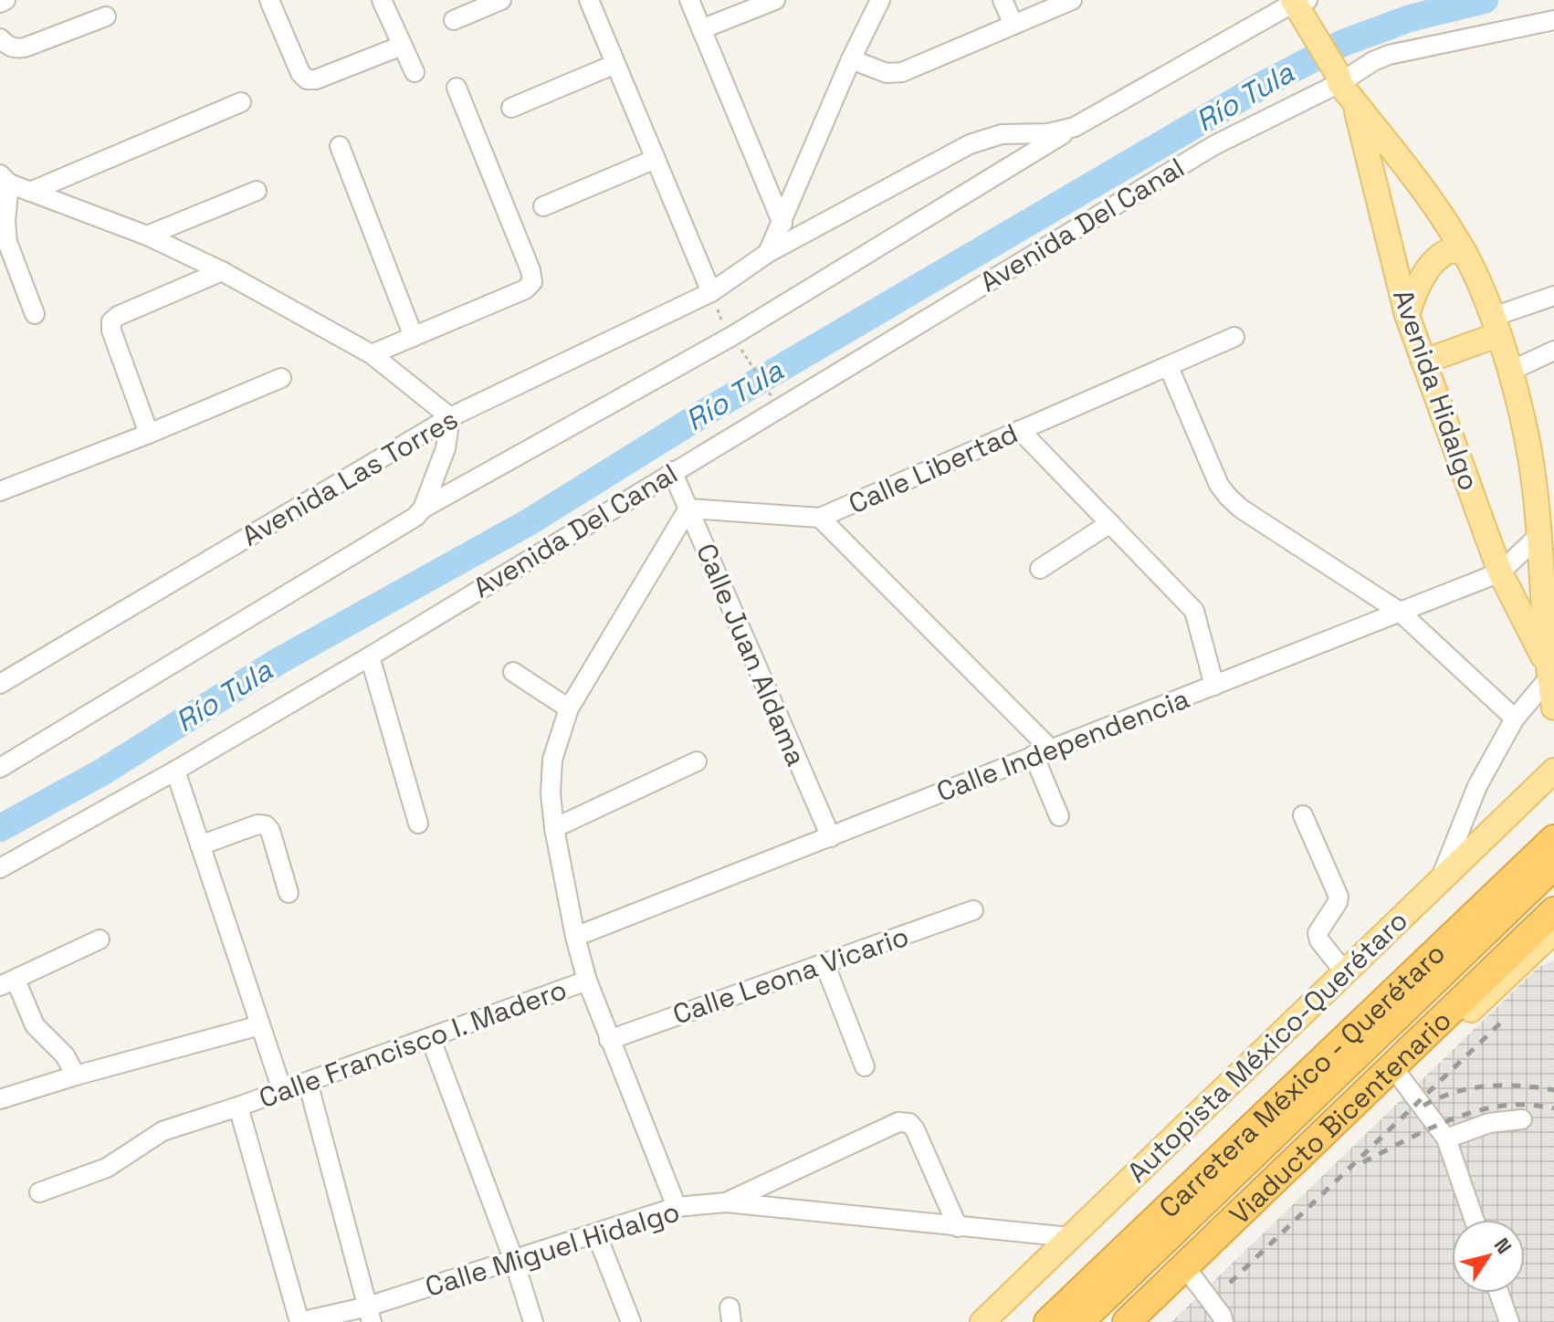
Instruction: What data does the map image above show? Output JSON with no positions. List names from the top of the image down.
{
  "streets": {
    "highway": ["Carretera México - Querétaro", "Viaducto Bicentenario"],
    "main road": ["Avenida Hidalgo", "Autopista México-Querétaro"],
    "street": [
      "Avenida Del Canal",
      "Calle Libertad",
      "Avenida Las Torres",
      "Calle Juan Aldama",
      "Calle Independencia",
      "Calle Leona Vicario",
      "Calle Francisco I. Madero",
      "Calle Miguel Hidalgo"
    ]
  },
  "crossings": [
    ["Avenida Del Canal", "Avenida Hidalgo"],
    ["Avenida Del Canal", "Calle Juan Aldama"],
    ["Avenida Hidalgo", "Calle Independencia"],
    ["Calle Libertad", "Calle Juan Aldama"],
    ["Calle Juan Aldama", "Calle Independencia"],
    ["Autopista México-Querétaro", "Calle Miguel Hidalgo"]
  ],
  "water": ["Río Tula"],
  "north": "top right"
}
